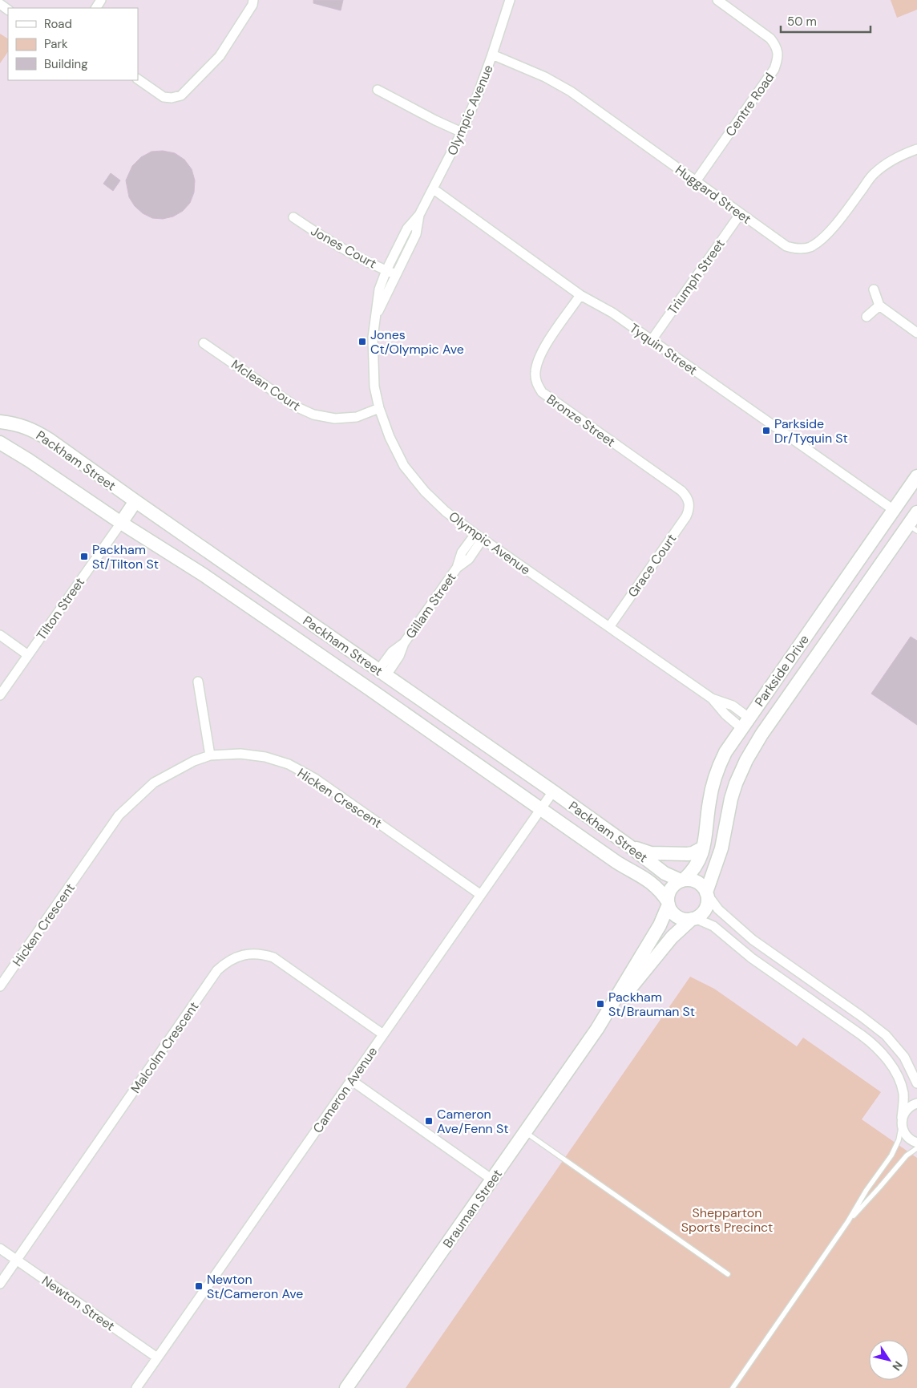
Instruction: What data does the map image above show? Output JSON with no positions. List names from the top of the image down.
{
  "streets": {
    "street": [
      "Centre Road",
      "Olympic Avenue",
      "Huggard Street",
      "Jones Court",
      "Triumph Street",
      "Tyquin Street",
      "Mclean Court",
      "Bronze Street",
      "Packham Street",
      "Grace Court",
      "Gillam Street",
      "Tilton Street",
      "Parkside Drive",
      "Hicken Crescent",
      "Malcolm Crescent",
      "Cameron Avenue",
      "Brauman Street",
      "Newton Street"
    ]
  },
  "crossings": [
    ["Centre Road", "Huggard Street"],
    ["Olympic Avenue", "Huggard Street"],
    ["Olympic Avenue", "Jones Court"],
    ["Olympic Avenue", "Tyquin Street"],
    ["Olympic Avenue", "Mclean Court"],
    ["Olympic Avenue", "Grace Court"],
    ["Olympic Avenue", "Gillam Street"],
    ["Olympic Avenue", "Parkside Drive"],
    ["Huggard Street", "Triumph Street"],
    ["Triumph Street", "Tyquin Street"],
    ["Tyquin Street", "Bronze Street"],
    ["Tyquin Street", "Parkside Drive"],
    ["Bronze Street", "Grace Court"],
    ["Packham Street", "Gillam Street"],
    ["Packham Street", "Tilton Street"],
    ["Packham Street", "Parkside Drive"],
    ["Packham Street", "Cameron Avenue"],
    ["Packham Street", "Brauman Street"],
    ["Parkside Drive", "Brauman Street"],
    ["Hicken Crescent", "Cameron Avenue"],
    ["Malcolm Crescent", "Cameron Avenue"],
    ["Malcolm Crescent", "Newton Street"],
    ["Cameron Avenue", "Newton Street"]
  ],
  "parks": ["Shepparton Sports Precinct"],
  "places": {
    "transit": [
      "Jones Ct/Olympic Ave",
      "Parkside Dr/Tyquin St",
      "Packham St/Tilton St",
      "Packham St/Brauman St",
      "Cameron Ave/Fenn St",
      "Newton St/Cameron Ave"
    ]
  },
  "legend": ["Road", "Park", "Building"],
  "scale_bar": "50 m",
  "north": "bottom right"
}
